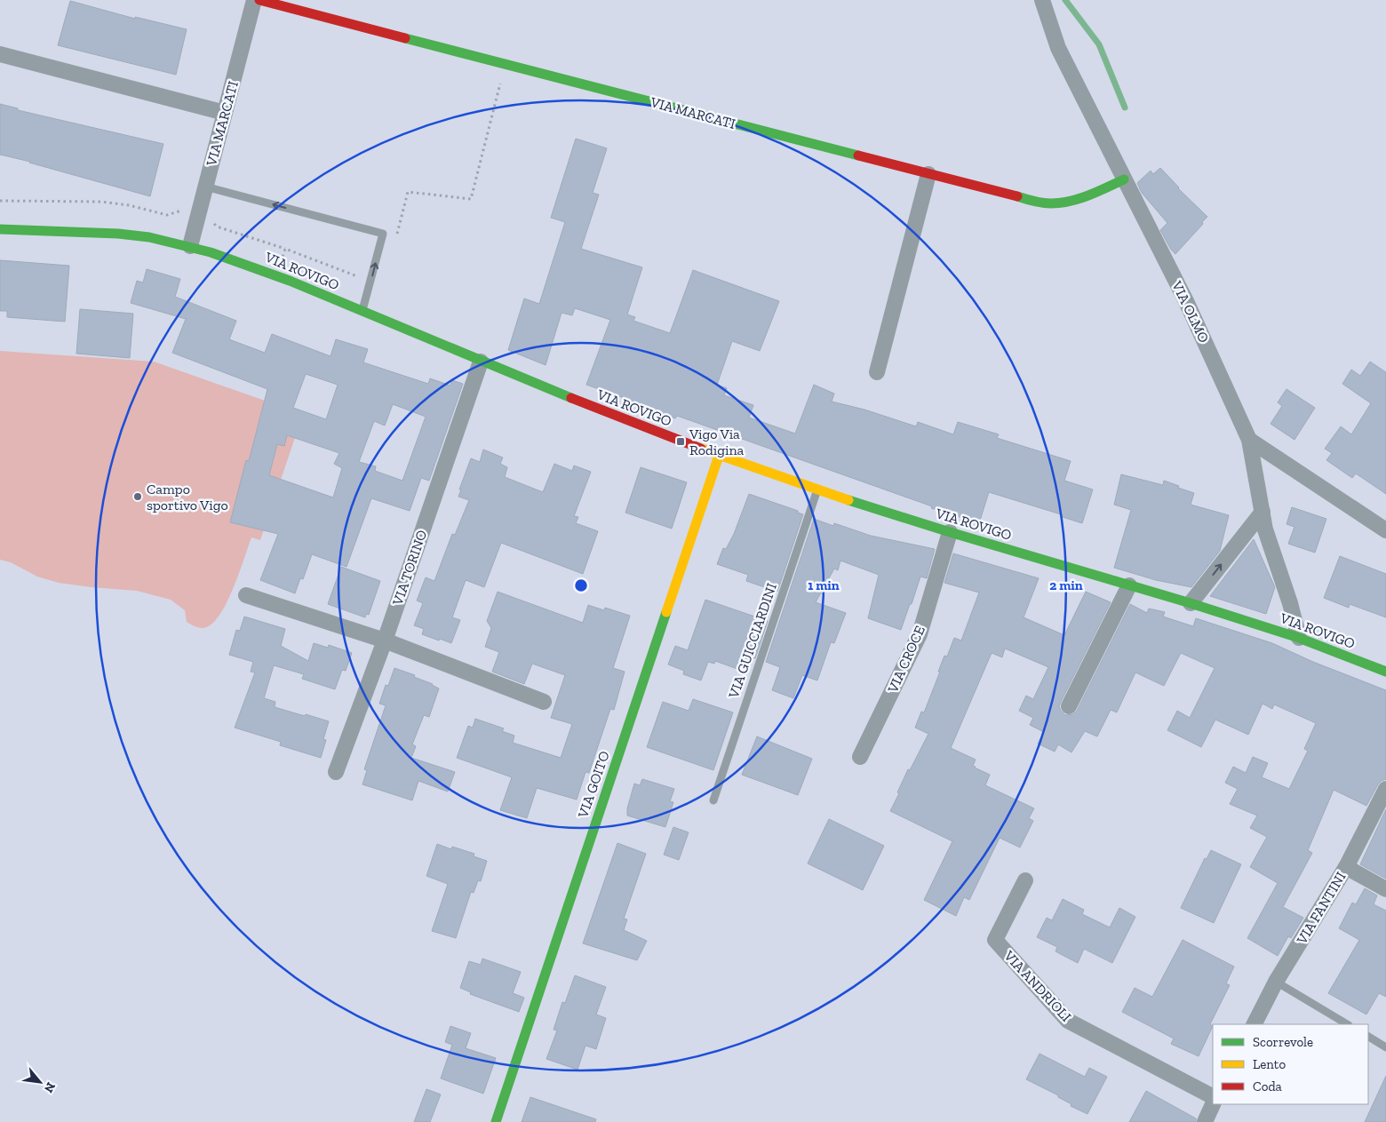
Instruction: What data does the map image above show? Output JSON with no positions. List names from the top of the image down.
{
  "streets": {
    "street": [
      "VIA MARCATI",
      "VIA ROVIGO",
      "VIA OLMO",
      "VIA TORINO",
      "VIA CROCE",
      "VIA GOITO",
      "VIA FANTINI",
      "VIA ANDRIOLI"
    ],
    "lane": ["VIA GUICCIARDINI"]
  },
  "crossings": [
    ["VIA MARCATI", "VIA ROVIGO"],
    ["VIA MARCATI", "VIA OLMO"],
    ["VIA ROVIGO", "VIA OLMO"],
    ["VIA ROVIGO", "VIA TORINO"],
    ["VIA ROVIGO", "VIA GUICCIARDINI"],
    ["VIA ROVIGO", "VIA CROCE"],
    ["VIA ROVIGO", "VIA GOITO"]
  ],
  "places": {
    "transit": ["Vigo Via Rodigina"],
    "other": ["Campo sportivo Vigo"]
  },
  "legend": ["Scorrevole", "Lento", "Coda"],
  "north": "bottom right",
  "rings": ["1 min", "2 min"]
}
